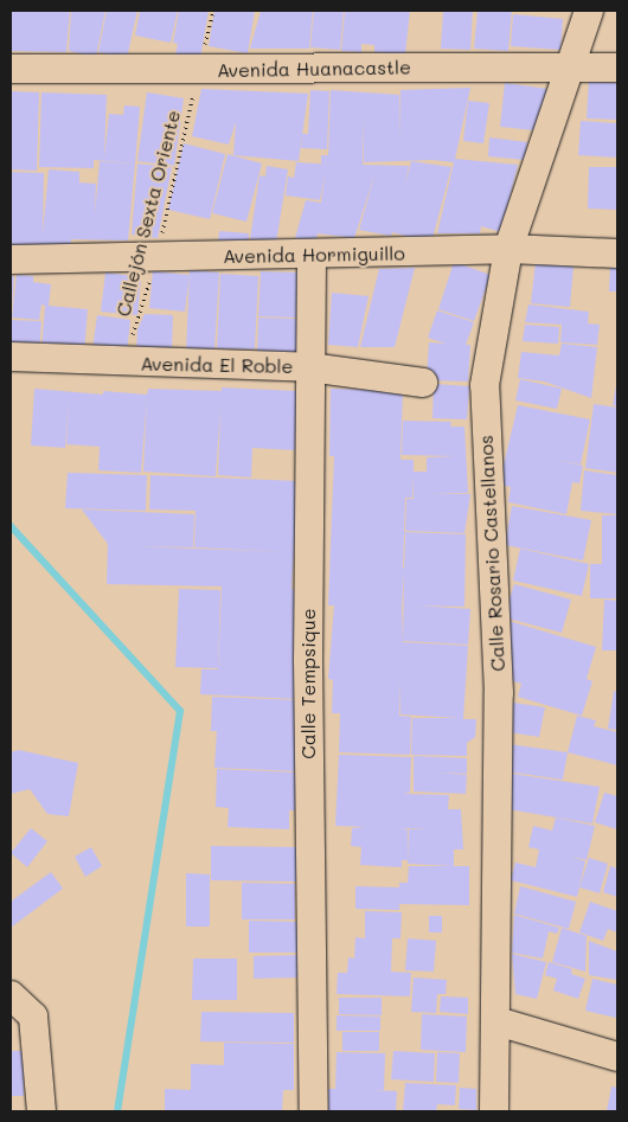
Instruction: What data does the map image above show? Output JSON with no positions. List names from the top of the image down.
{
  "streets": {
    "street": [
      "Avenida Huanacastle",
      "Avenida Hormiguillo",
      "Avenida El Roble",
      "Calle Rosario Castellanos",
      "Calle Tempsique"
    ],
    "path": ["Callejón Sexta Oriente"]
  },
  "crossings": [
    ["Avenida Huanacastle", "Callejón Sexta Oriente"],
    ["Avenida Huanacastle", "Calle Rosario Castellanos"],
    ["Callejón Sexta Oriente", "Avenida Hormiguillo"],
    ["Callejón Sexta Oriente", "Avenida El Roble"],
    ["Avenida Hormiguillo", "Calle Rosario Castellanos"],
    ["Avenida Hormiguillo", "Calle Tempsique"],
    ["Avenida El Roble", "Calle Tempsique"]
  ]
}
